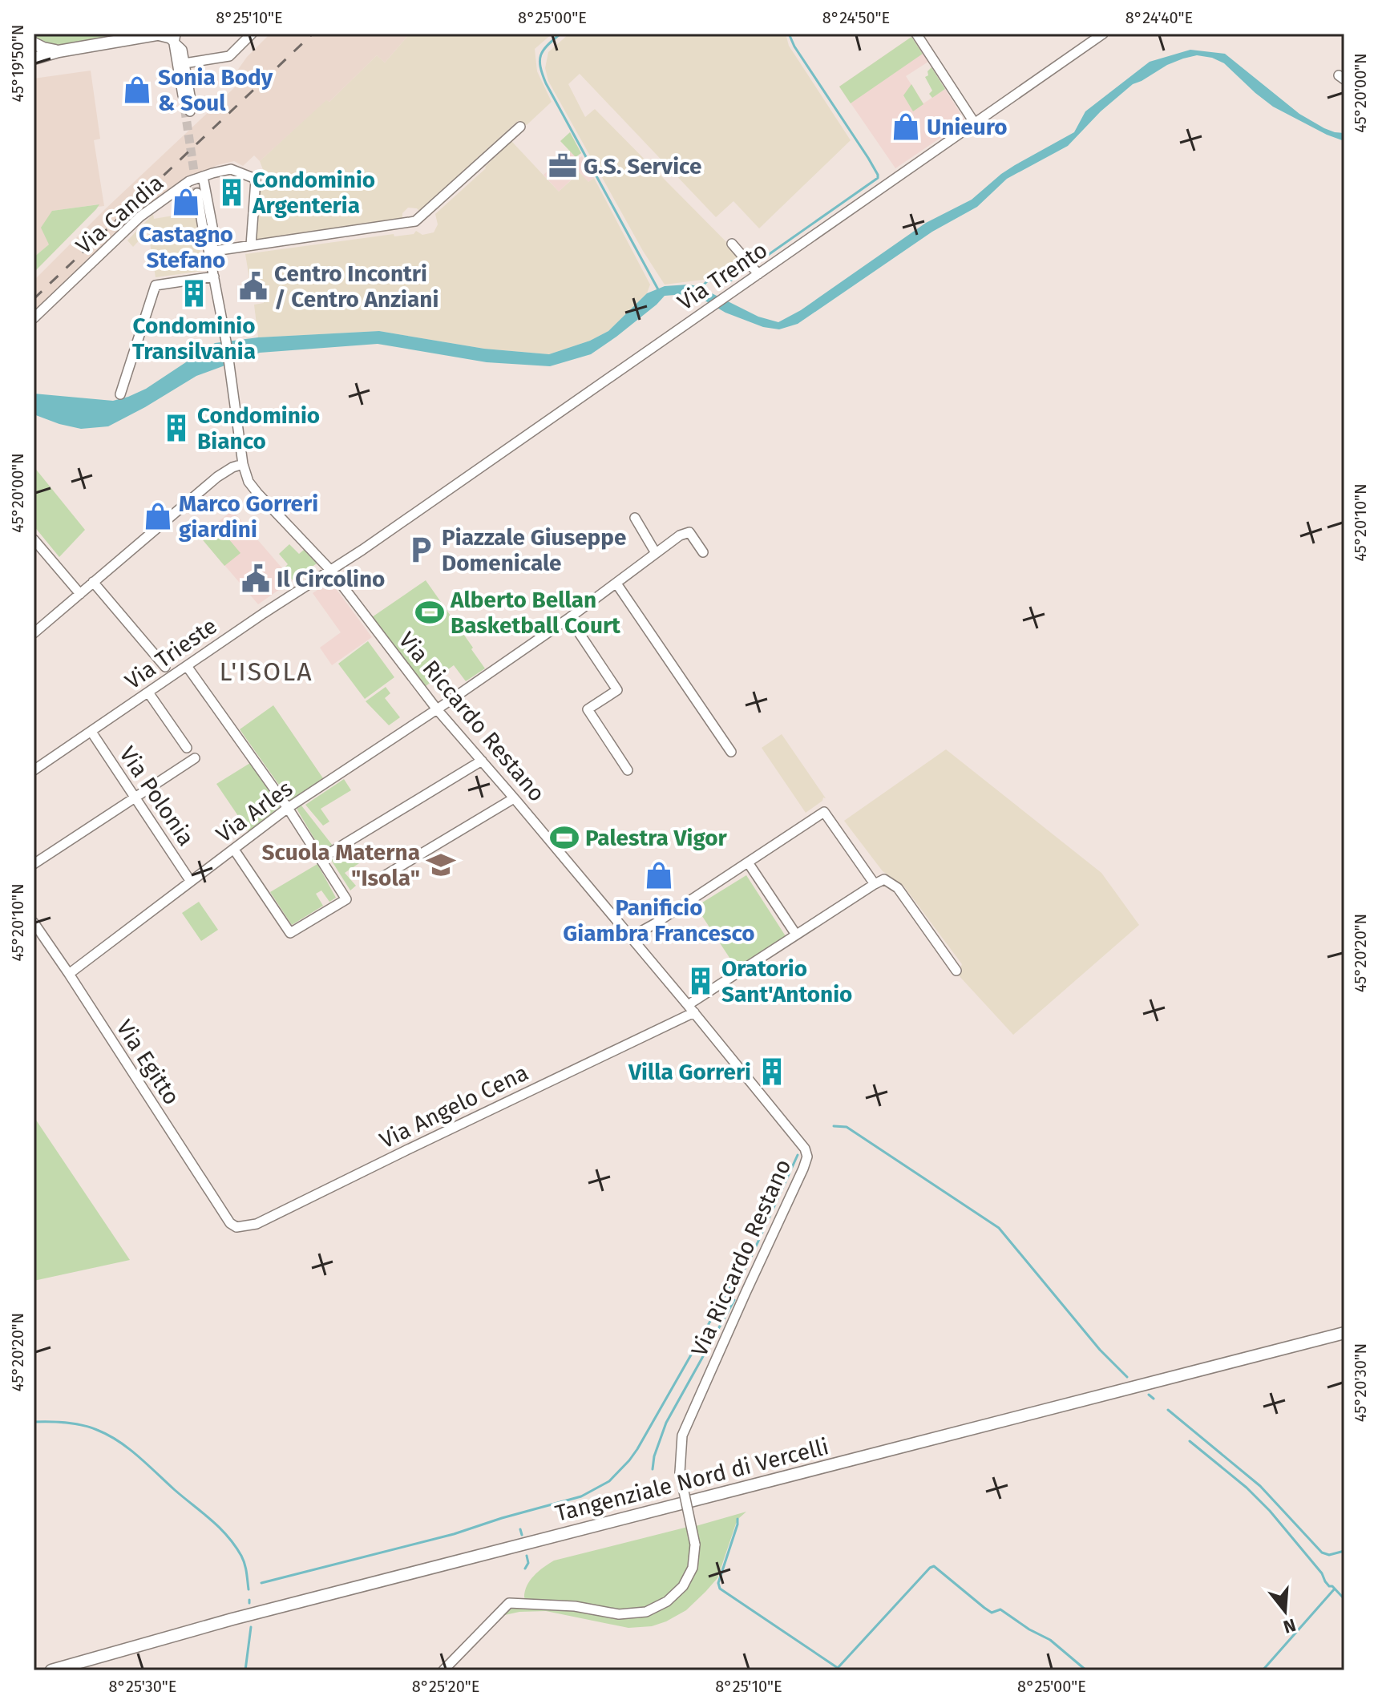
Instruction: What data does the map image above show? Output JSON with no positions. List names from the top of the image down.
{
  "streets": {
    "main road": ["Tangenziale Nord di Vercelli"],
    "street": [
      "Via Candia",
      "Via Trento",
      "Via Trieste",
      "Via Riccardo Restano",
      "Via Polonia",
      "Via Arles",
      "Via Egitto",
      "Via Angelo Cena"
    ]
  },
  "crossings": [
    ["Via Candia", "Via Riccardo Restano"],
    ["Via Trento", "Via Trieste"],
    ["Via Trento", "Via Riccardo Restano"],
    ["Via Trieste", "Via Riccardo Restano"],
    ["Via Trieste", "Via Polonia"],
    ["Via Riccardo Restano", "Via Arles"],
    ["Via Riccardo Restano", "Via Angelo Cena"],
    ["Via Polonia", "Via Arles"],
    ["Via Arles", "Via Egitto"],
    ["Via Egitto", "Via Angelo Cena"]
  ],
  "districts": ["L'ISOLA"],
  "places": {
    "shop": [
      "Sonia Body & Soul",
      "Unieuro",
      "Castagno Stefano",
      "Marco Gorreri giardini",
      "Panificio Giambra Francesco"
    ],
    "office": ["G.S. Service"],
    "building": [
      "Condominio Argenteria",
      "Condominio Transilvania",
      "Condominio Bianco",
      "Oratorio Sant'Antonio",
      "Villa Gorreri"
    ],
    "public building": ["Centro Incontri / Centro Anziani", "Il Circolino"],
    "parking": ["Piazzale Giuseppe Domenicale"],
    "sports": ["Alberto Bellan Basketball Court", "Palestra Vigor"],
    "school or university": ["Scuola Materna \"Isola\""]
  },
  "north": "bottom",
  "coordinates": [
    "8°25'10\"E",
    "8°25'00\"E",
    "8°24'50\"E",
    "8°24'40\"E",
    "45°19'50\"N",
    "45°20'00\"N",
    "45°20'10\"N",
    "45°20'20\"N",
    "45°20'30\"N",
    "8°25'30\"E",
    "8°25'20\"E"
  ]
}
